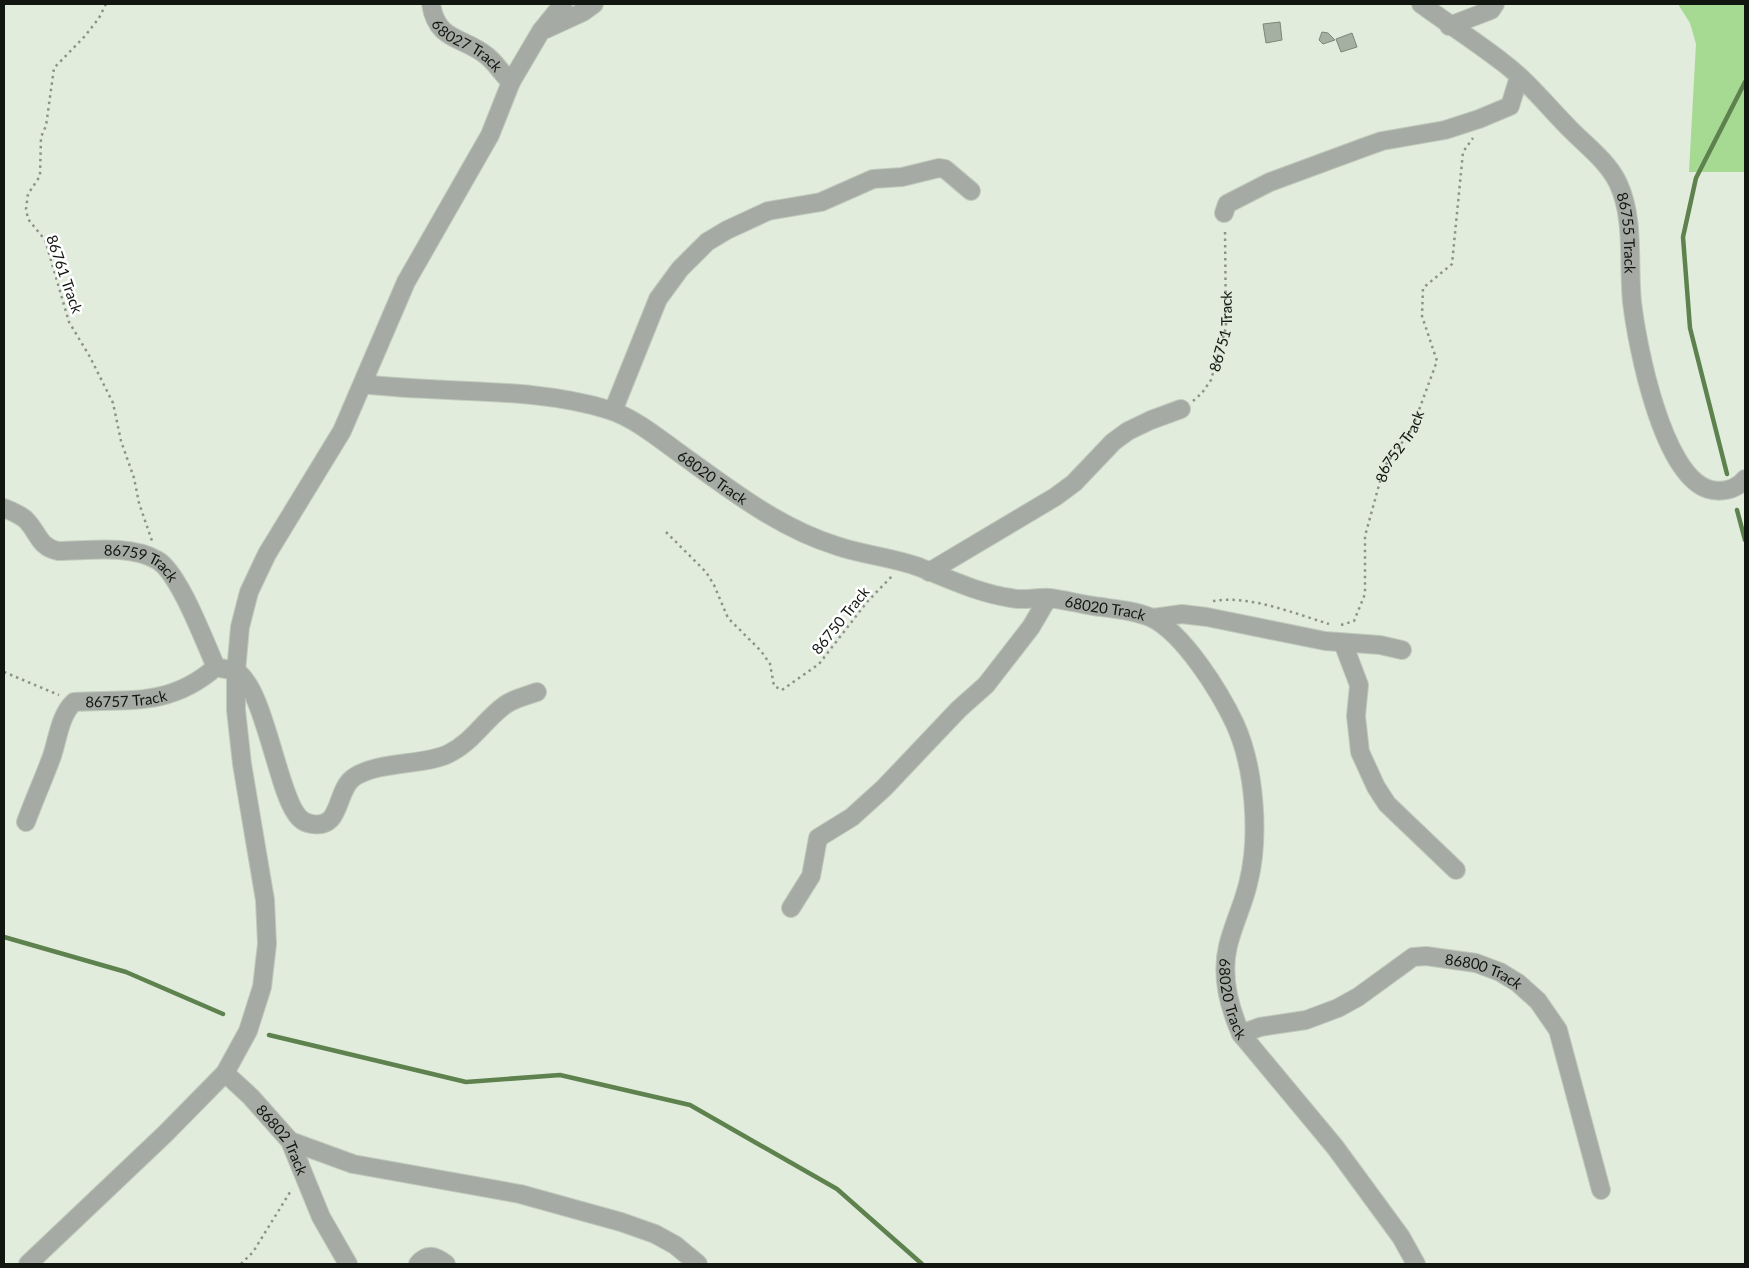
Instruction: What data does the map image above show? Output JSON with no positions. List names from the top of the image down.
{
  "streets": {
    "street": [
      "68027 Track",
      "86755 Track",
      "68020 Track",
      "86759 Track",
      "86757 Track",
      "86800 Track",
      "86802 Track"
    ],
    "path": [
      "86761 Track",
      "86751 Track",
      "86752 Track",
      "86750 Track"
    ]
  },
  "crossings": [
    ["86761 Track", "86759 Track"],
    ["68020 Track", "86750 Track"],
    ["68020 Track", "86800 Track"],
    ["86759 Track", "86757 Track"]
  ]
}
